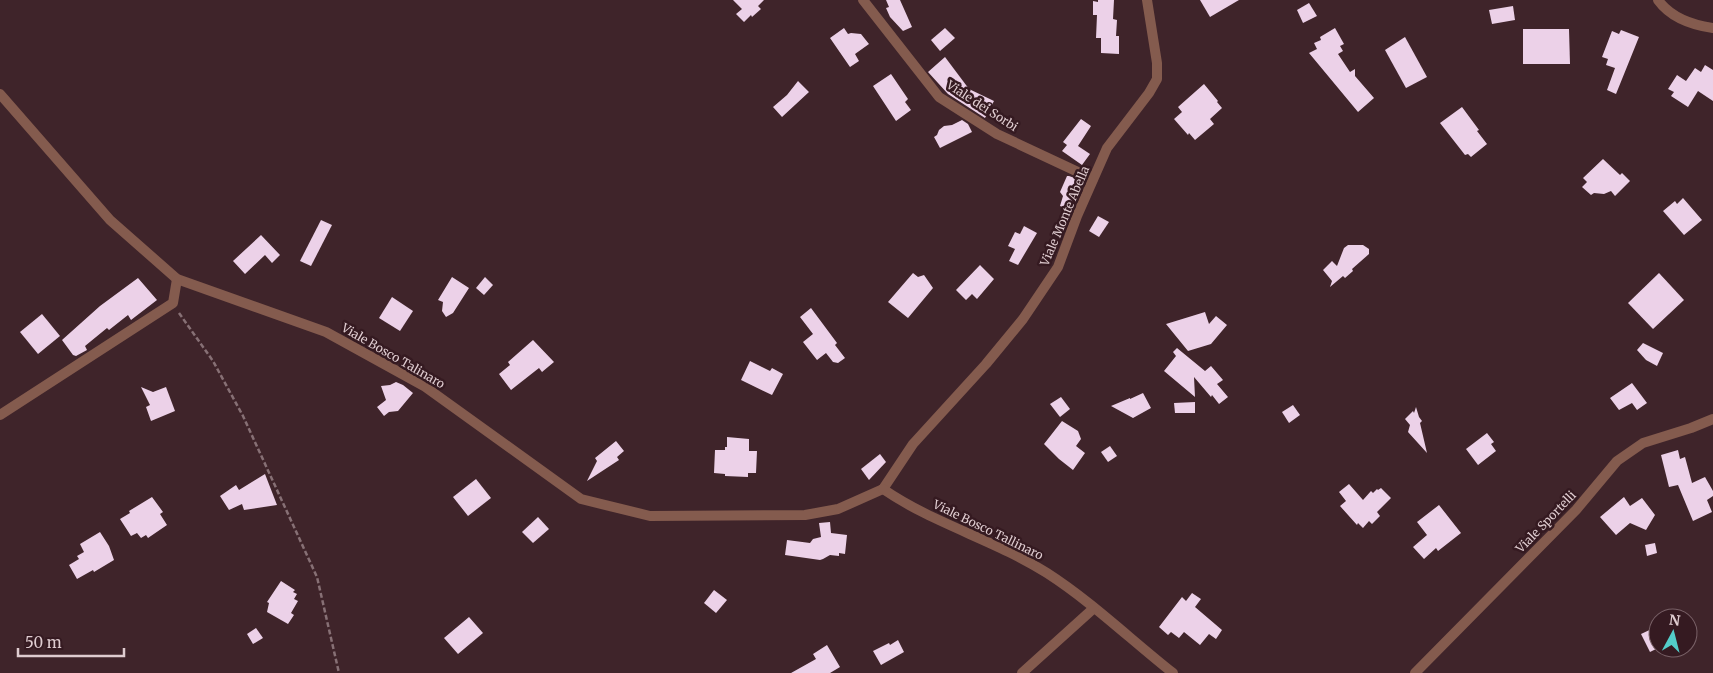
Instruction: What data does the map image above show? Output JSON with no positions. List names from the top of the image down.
{
  "streets": {
    "street": [
      "Viale dei Sorbi",
      "Viale Monte Abella",
      "Viale Bosco Talinaro",
      "Viale Sportelli",
      "Viale Bosco Tallinaro"
    ]
  },
  "crossings": [
    ["Viale dei Sorbi", "Viale Monte Abella"],
    ["Viale Monte Abella", "Viale Bosco Talinaro"],
    ["Viale Monte Abella", "Viale Bosco Tallinaro"],
    ["Viale Bosco Talinaro", "Viale Bosco Tallinaro"]
  ],
  "scale_bar": "50 m",
  "north": "top"
}
